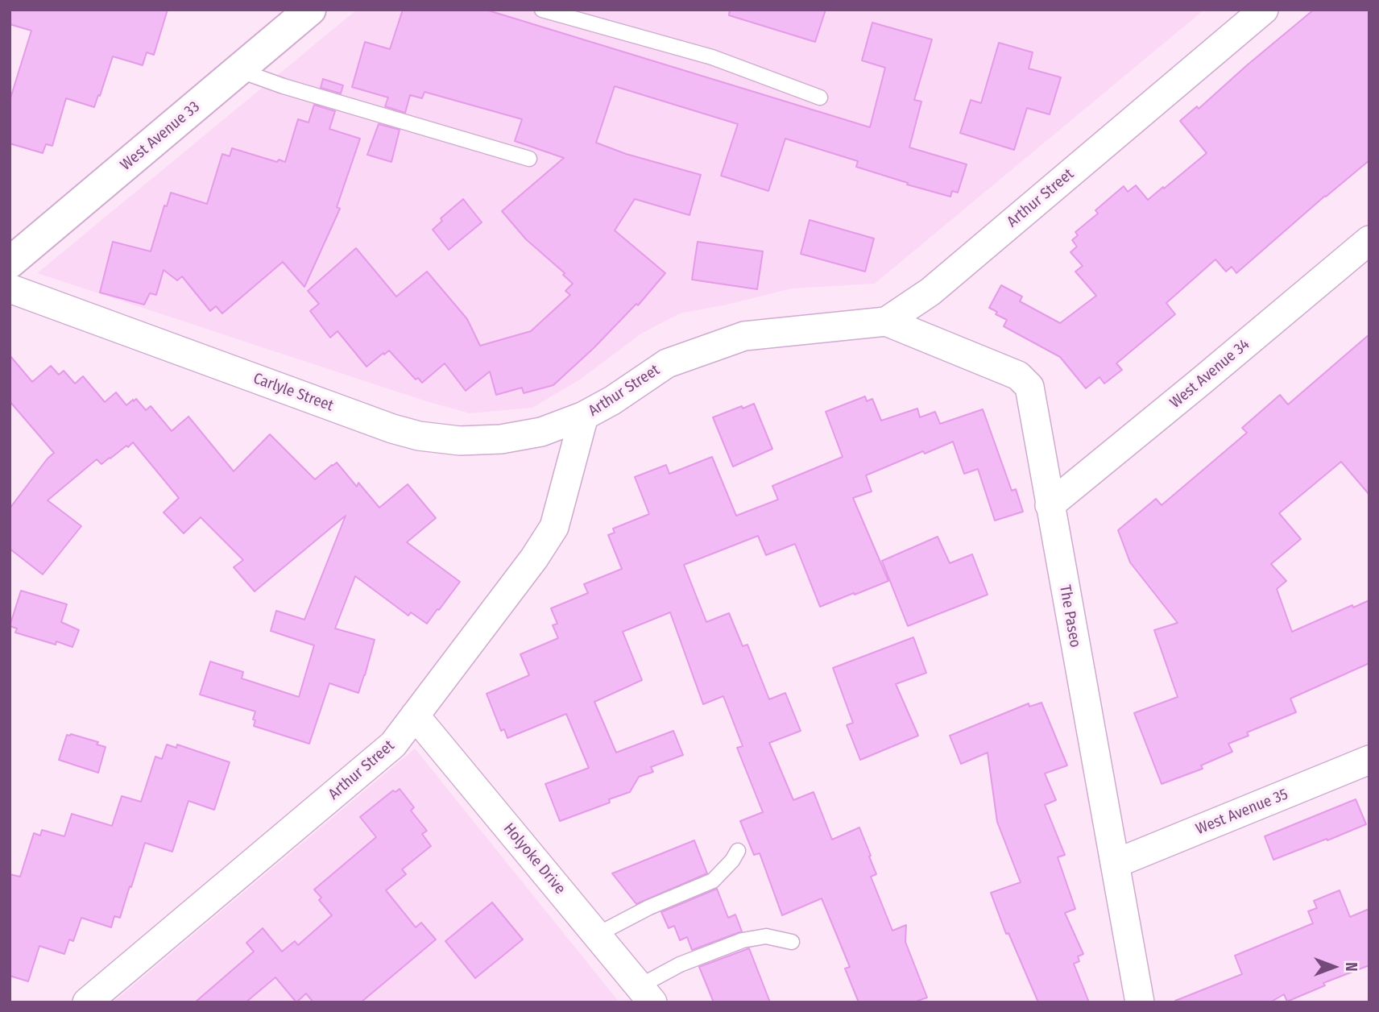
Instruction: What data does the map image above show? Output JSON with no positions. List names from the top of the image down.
{
  "streets": {
    "street": [
      "West Avenue 33",
      "Arthur Street",
      "West Avenue 34",
      "Carlyle Street",
      "The Paseo",
      "West Avenue 35",
      "Holyoke Drive"
    ]
  },
  "crossings": [
    ["Arthur Street", "Carlyle Street"],
    ["Arthur Street", "The Paseo"],
    ["Arthur Street", "Holyoke Drive"],
    ["West Avenue 34", "The Paseo"],
    ["The Paseo", "West Avenue 35"]
  ],
  "north": "right"
}
